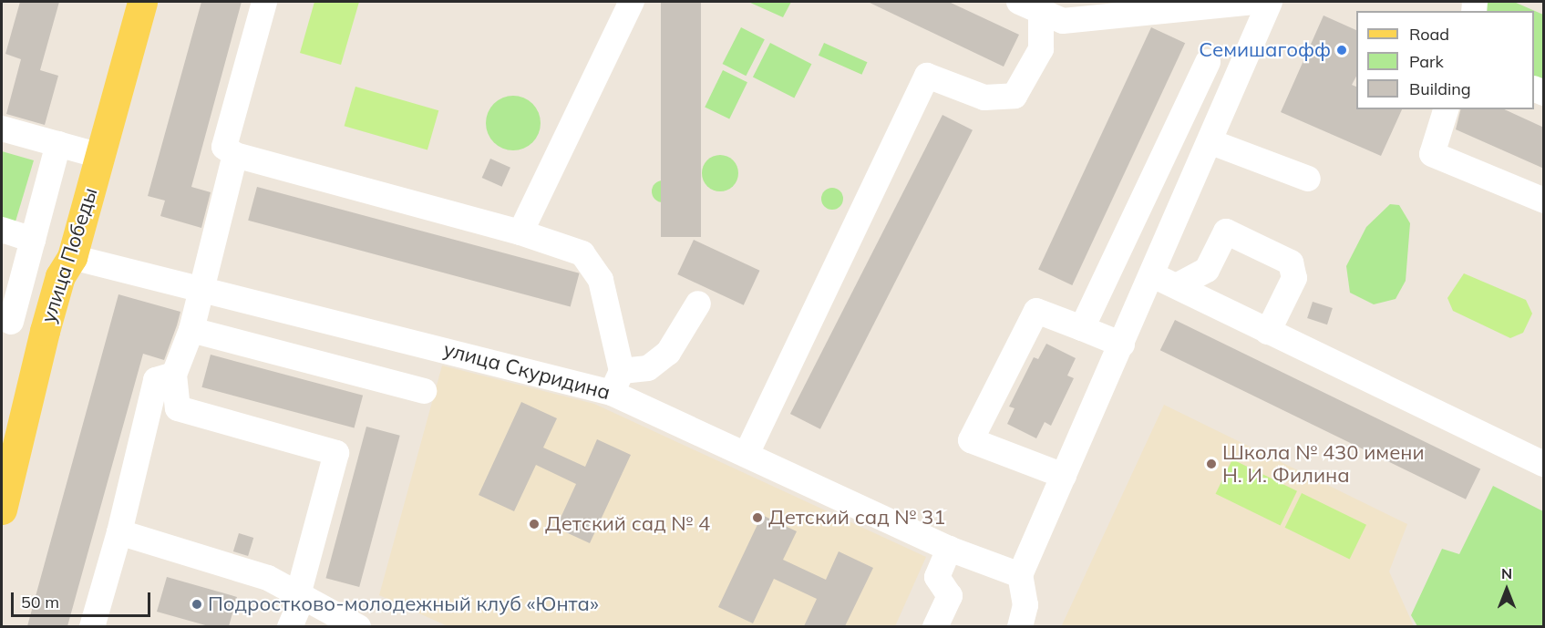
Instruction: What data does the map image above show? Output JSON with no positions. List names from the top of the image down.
{
  "streets": {
    "main road": ["улица Победы"],
    "street": ["улица Скуридина"]
  },
  "crossings": [
    ["улица Победы", "улица Скуридина"]
  ],
  "places": [
    "Семишагофф",
    "Школа № 430 имени Н. И. Филина",
    "Детский сад № 31",
    "Детский сад № 4",
    "Подростково-молодежный клуб «Юнта»"
  ],
  "legend": ["Road", "Park", "Building"],
  "scale_bar": "50 m",
  "north": "top"
}
